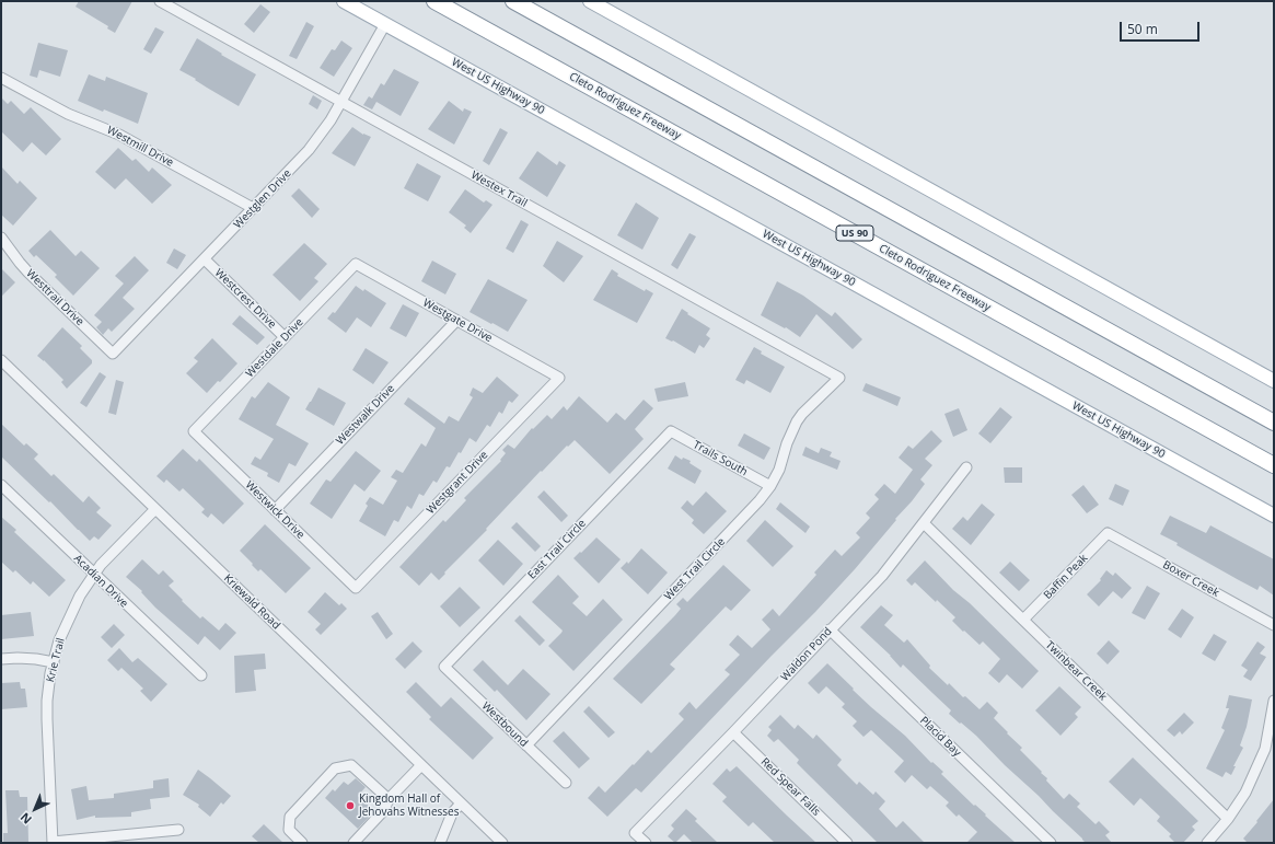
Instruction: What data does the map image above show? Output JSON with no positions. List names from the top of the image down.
{
  "streets": {
    "highway": ["Cleto Rodriguez Freeway", "US 90"],
    "main road": ["West US Highway 90"],
    "street": [
      "Westmill Drive",
      "Westex Trail",
      "Westglen Drive",
      "Westtrail Drive",
      "Westcrest Drive",
      "Westgate Drive",
      "Westdale Drive",
      "Westwalk Drive",
      "Trails South",
      "Westgrant Drive",
      "Westwick Drive",
      "East Trail Circle",
      "West Trail Circle",
      "Baffin Peak",
      "Boxer Creek",
      "Acadian Drive",
      "Kriewald Road",
      "Waldon Pond",
      "Krie Trail",
      "Twinbear Creek",
      "Westbound",
      "Placid Bay",
      "Red Spear Falls"
    ]
  },
  "crossings": [
    ["West US Highway 90", "Westglen Drive"],
    ["Westmill Drive", "Westglen Drive"],
    ["Westex Trail", "Westglen Drive"],
    ["Westex Trail", "West Trail Circle"],
    ["Westglen Drive", "Westtrail Drive"],
    ["Westglen Drive", "Westcrest Drive"],
    ["Westcrest Drive", "Westdale Drive"],
    ["Westgate Drive", "Westdale Drive"],
    ["Westgate Drive", "Westwalk Drive"],
    ["Westgate Drive", "Westgrant Drive"],
    ["Westdale Drive", "Westwick Drive"],
    ["Westwalk Drive", "Westwick Drive"],
    ["Trails South", "East Trail Circle"],
    ["Trails South", "West Trail Circle"],
    ["Westgrant Drive", "Westwick Drive"],
    ["East Trail Circle", "Westbound"],
    ["West Trail Circle", "Westbound"],
    ["Baffin Peak", "Boxer Creek"],
    ["Baffin Peak", "Twinbear Creek"],
    ["Acadian Drive", "Krie Trail"],
    ["Kriewald Road", "Krie Trail"],
    ["Waldon Pond", "Twinbear Creek"],
    ["Waldon Pond", "Placid Bay"],
    ["Waldon Pond", "Red Spear Falls"]
  ],
  "places": ["Kingdom Hall of Jehovahs Witnesses"],
  "scale_bar": "50 m",
  "north": "bottom left"
}
